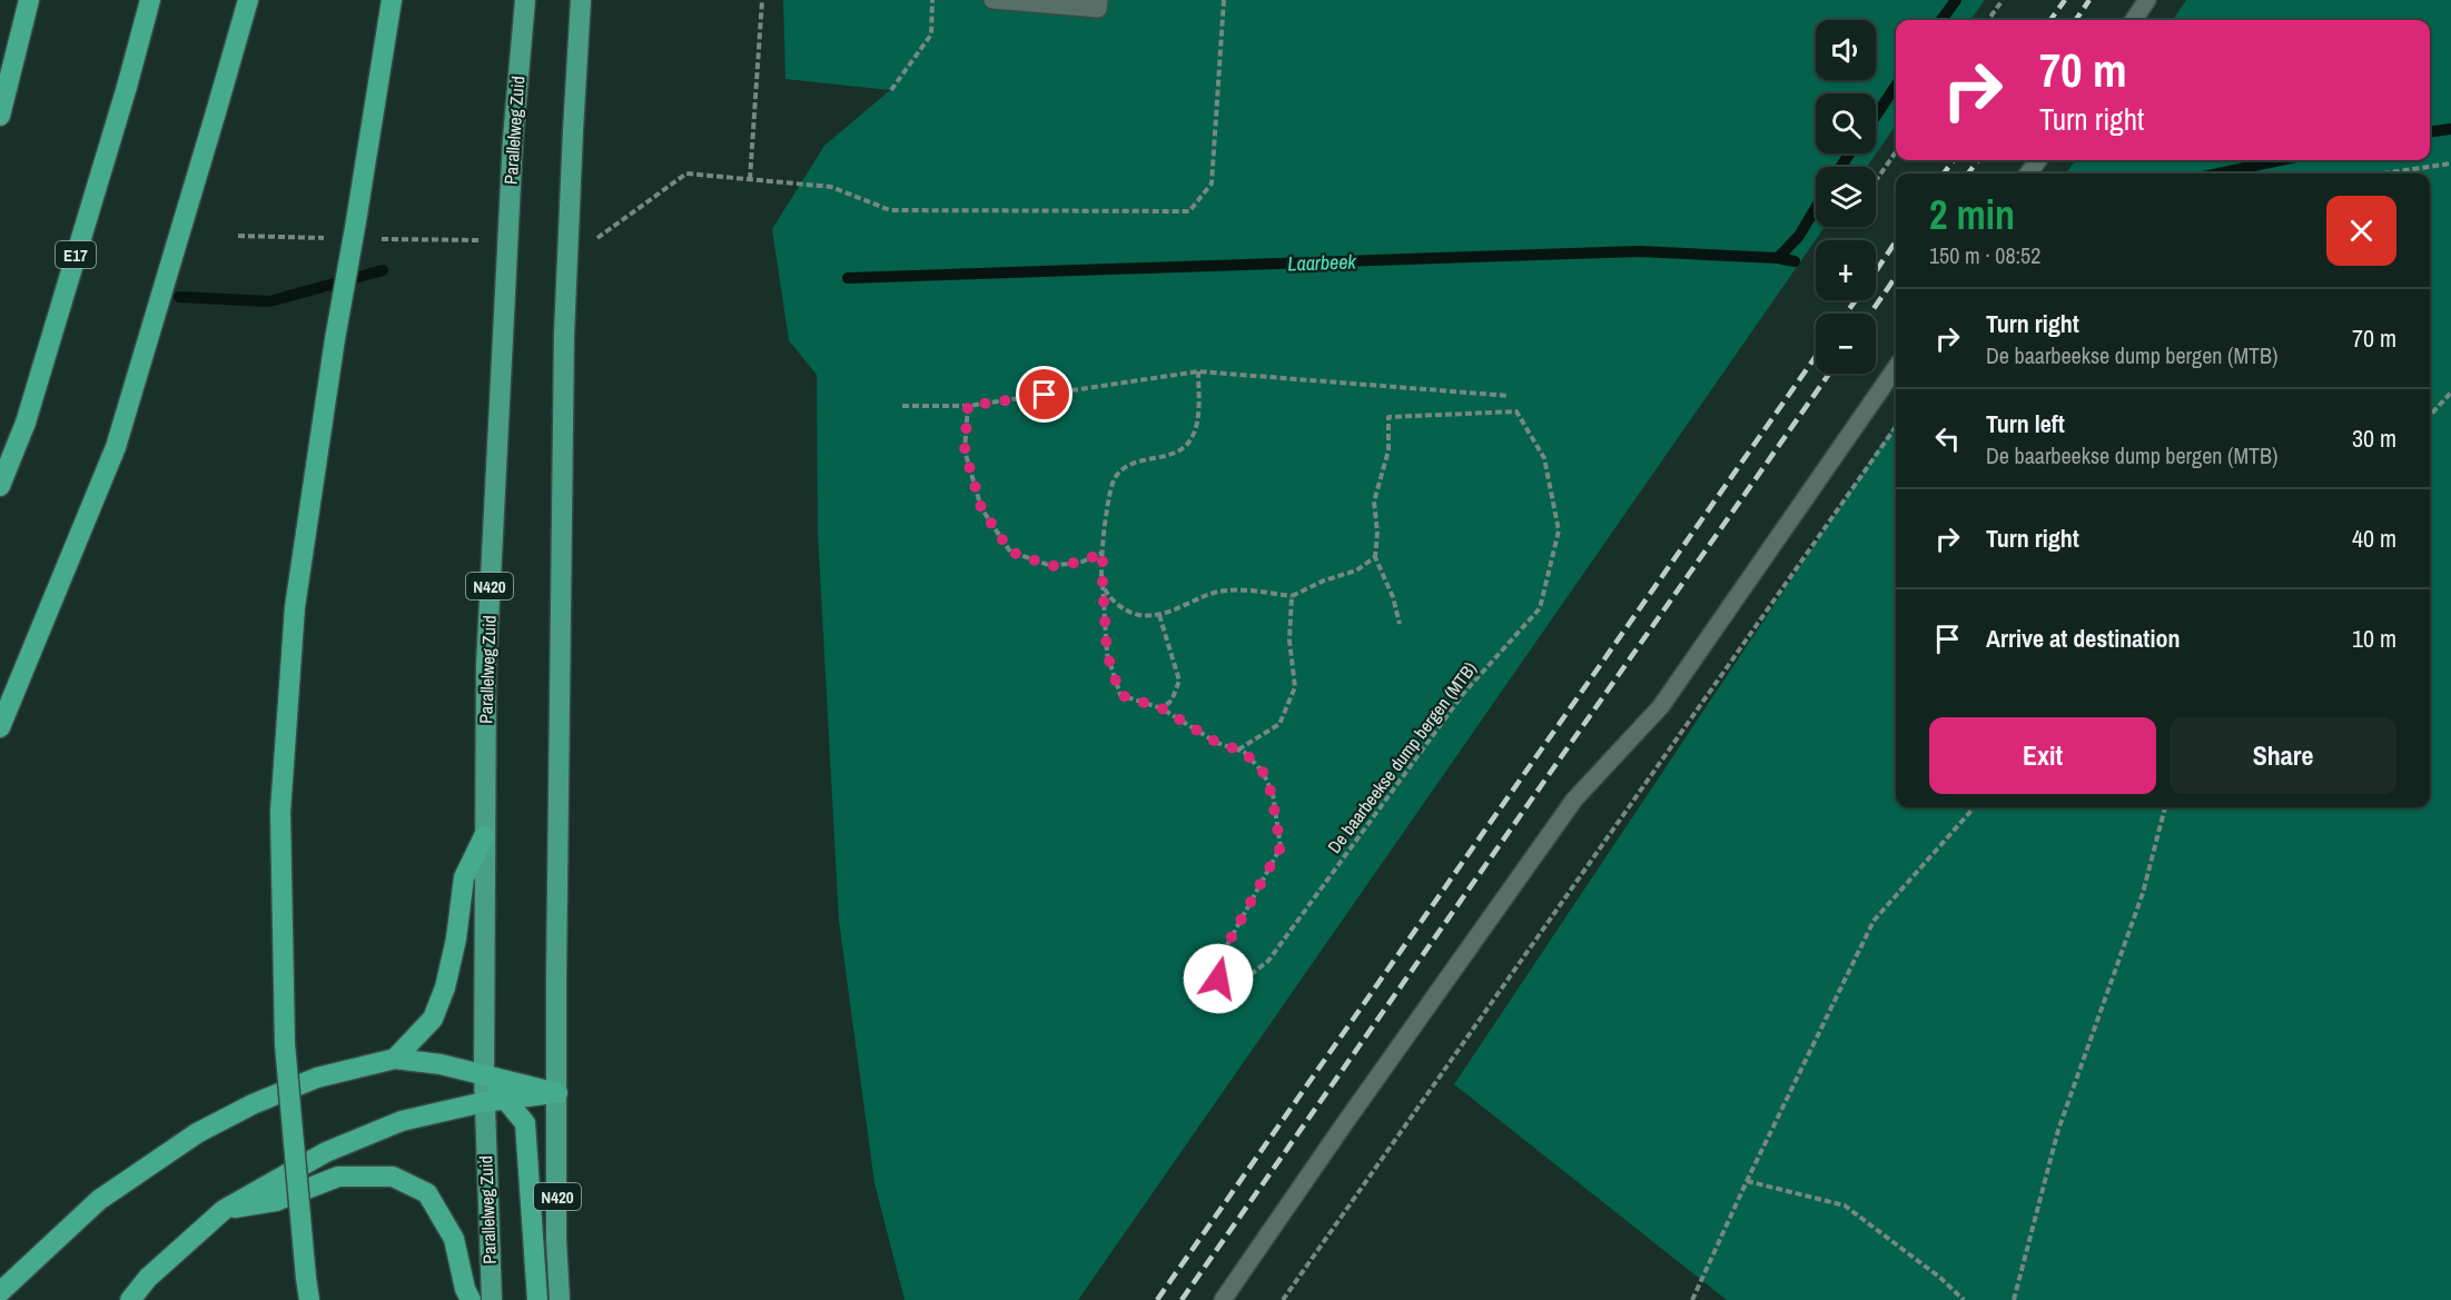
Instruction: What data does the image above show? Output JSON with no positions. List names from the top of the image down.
{
  "streets": {
    "highway": ["Parallelweg Zuid", "E17", "N420"],
    "path": ["De baarbeekse dump bergen (MTB)"]
  },
  "water": ["Laarbeek"],
  "page": {
    "map_buttons": ["+", "−"],
    "turn": ["70 m", "Turn right"],
    "heading": ["2 min", "150 m · 08:52"],
    "list": [
      {
        "name": "Turn right",
        "note": "De baarbeekse dump bergen (MTB)",
        "value": "70 m"
      },
      {
        "name": "Turn left",
        "note": "De baarbeekse dump bergen (MTB)",
        "value": "30 m"
      },
      {
        "name": "Turn right",
        "value": "40 m"
      },
      {
        "name": "Arrive at destination",
        "value": "10 m"
      }
    ],
    "buttons": ["Exit", "Share"]
  }
}
